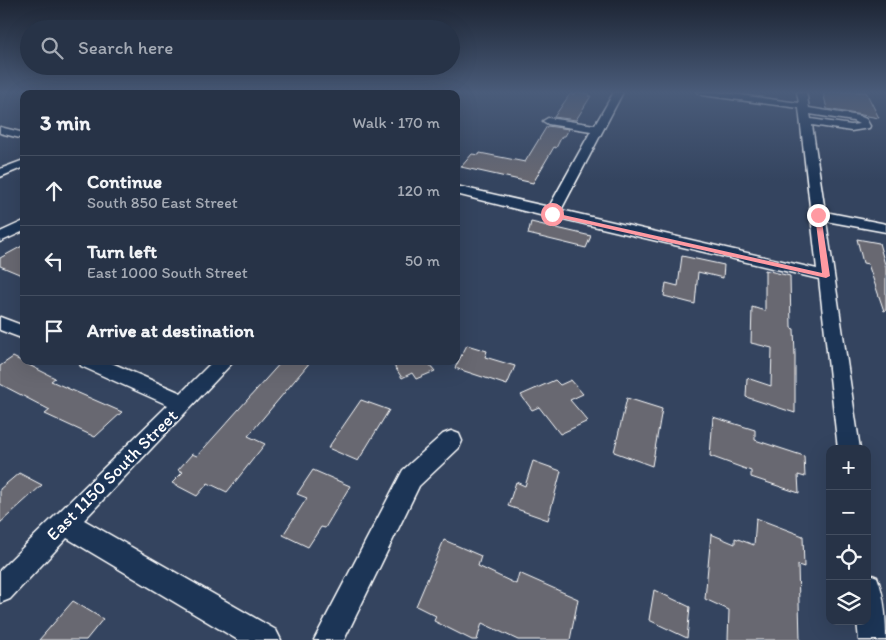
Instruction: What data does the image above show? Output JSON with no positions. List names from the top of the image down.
{
  "streets": {
    "street": ["East 1150 South Street"]
  },
  "page": {
    "search": "Search here",
    "heading": ["3 min", "Walk · 170 m"],
    "list": [
      ["Continue", "South 850 East Street", "120 m"],
      ["Turn left", "East 1000 South Street", "50 m"],
      "Arrive at destination"
    ],
    "map_buttons": ["+", "−"]
  }
}
